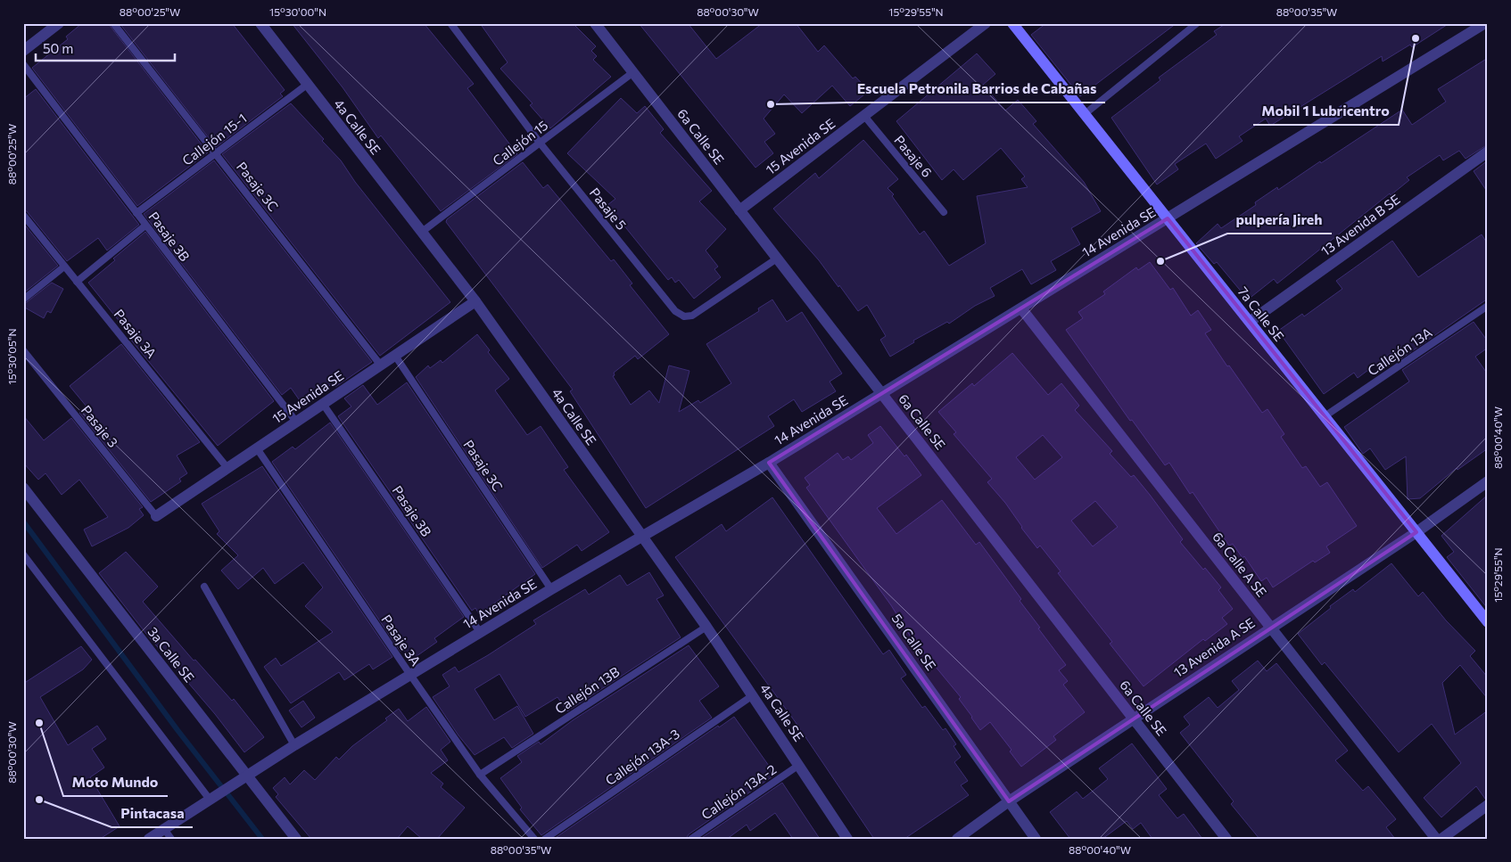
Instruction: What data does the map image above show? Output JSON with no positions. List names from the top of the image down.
{
  "streets": {
    "main road": ["7a Calle SE"],
    "street": [
      "4a Calle SE",
      "6a Calle SE",
      "15 Avenida SE",
      "13 Avenida B SE",
      "14 Avenida SE",
      "6a Calle A SE",
      "5a Calle SE",
      "13 Avenida A SE",
      "3a Calle SE"
    ],
    "lane": [
      "Callejón 15-1",
      "Callejón 15",
      "Pasaje 6",
      "Pasaje 3C",
      "Pasaje 5",
      "Pasaje 3B",
      "Pasaje 3A",
      "Callejón 13A",
      "Pasaje 3",
      "Callejón 13B",
      "Callejón 13A-3",
      "Callejón 13A-2"
    ]
  },
  "crossings": [
    ["4a Calle SE", "Callejón 15-1"],
    ["4a Calle SE", "Callejón 15"],
    ["4a Calle SE", "15 Avenida SE"],
    ["4a Calle SE", "14 Avenida SE"],
    ["4a Calle SE", "Callejón 13B"],
    ["4a Calle SE", "Callejón 13A-3"],
    ["4a Calle SE", "Callejón 13A-2"],
    ["6a Calle SE", "Callejón 15"],
    ["6a Calle SE", "15 Avenida SE"],
    ["6a Calle SE", "Pasaje 5"],
    ["6a Calle SE", "14 Avenida SE"],
    ["6a Calle SE", "13 Avenida A SE"],
    ["Callejón 15-1", "Pasaje 3C"],
    ["Callejón 15-1", "Pasaje 3B"],
    ["Callejón 15", "Pasaje 5"],
    ["15 Avenida SE", "Pasaje 6"],
    ["15 Avenida SE", "Pasaje 3C"],
    ["15 Avenida SE", "Pasaje 3B"],
    ["15 Avenida SE", "Pasaje 3A"],
    ["15 Avenida SE", "Pasaje 3"],
    ["Pasaje 3C", "14 Avenida SE"],
    ["13 Avenida B SE", "7a Calle SE"],
    ["14 Avenida SE", "Pasaje 3B"],
    ["14 Avenida SE", "7a Calle SE"],
    ["14 Avenida SE", "Pasaje 3A"],
    ["14 Avenida SE", "6a Calle A SE"],
    ["14 Avenida SE", "5a Calle SE"],
    ["14 Avenida SE", "3a Calle SE"],
    ["7a Calle SE", "Callejón 13A"],
    ["7a Calle SE", "13 Avenida A SE"],
    ["Pasaje 3A", "Callejón 13B"],
    ["6a Calle A SE", "13 Avenida A SE"],
    ["5a Calle SE", "13 Avenida A SE"]
  ],
  "places": [
    "Mobil 1 Lubricentro",
    "Escuela Petronila Barrios de Cabañas",
    "pulpería Jireh",
    "Moto Mundo",
    "Pintacasa"
  ],
  "scale_bar": "50 m",
  "coordinates": [
    "88°00'25\"W",
    "15°30'00\"N",
    "88°00'30\"W",
    "15°29'55\"N",
    "88°00'35\"W",
    "15°30'05\"N",
    "88°00'40\"W"
  ]
}
